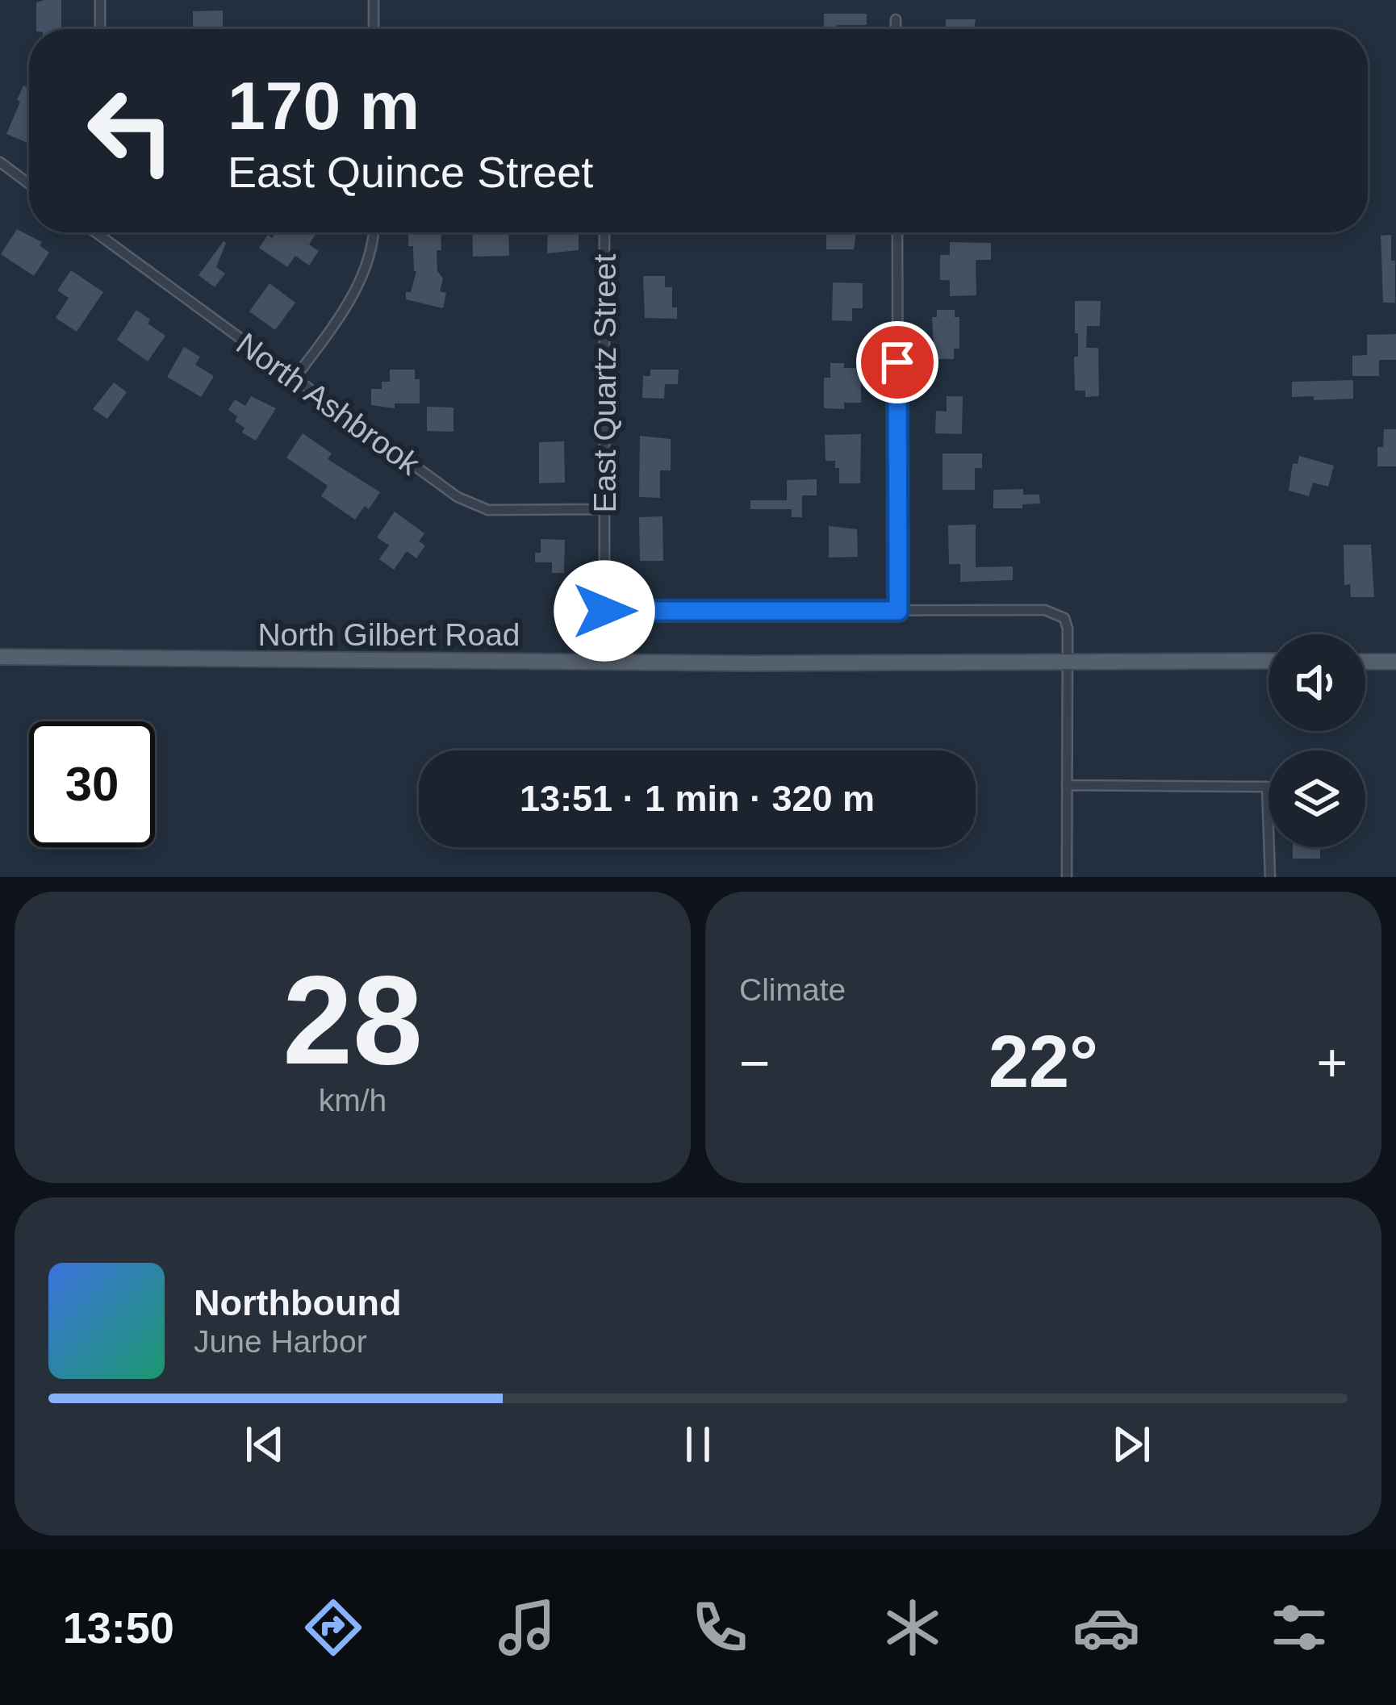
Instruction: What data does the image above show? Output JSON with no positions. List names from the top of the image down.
{
  "streets": {
    "main road": ["North Gilbert Road"],
    "street": ["East Quartz Street", "North Ashbrook"]
  },
  "crossings": [
    ["East Quartz Street", "North Ashbrook"],
    ["East Quartz Street", "North Gilbert Road"]
  ],
  "page": {
    "turn": ["170 m", "East Quince Street"],
    "limit": "30",
    "trip": "13:51 · 1 min · 320 m",
    "tile": [
      ["28", "km/h"],
      "Climate"
    ],
    "heat": ["−", "22°", "+"],
    "song": ["Northbound", "June Harbor"],
    "tabs": "13:50"
  }
}
